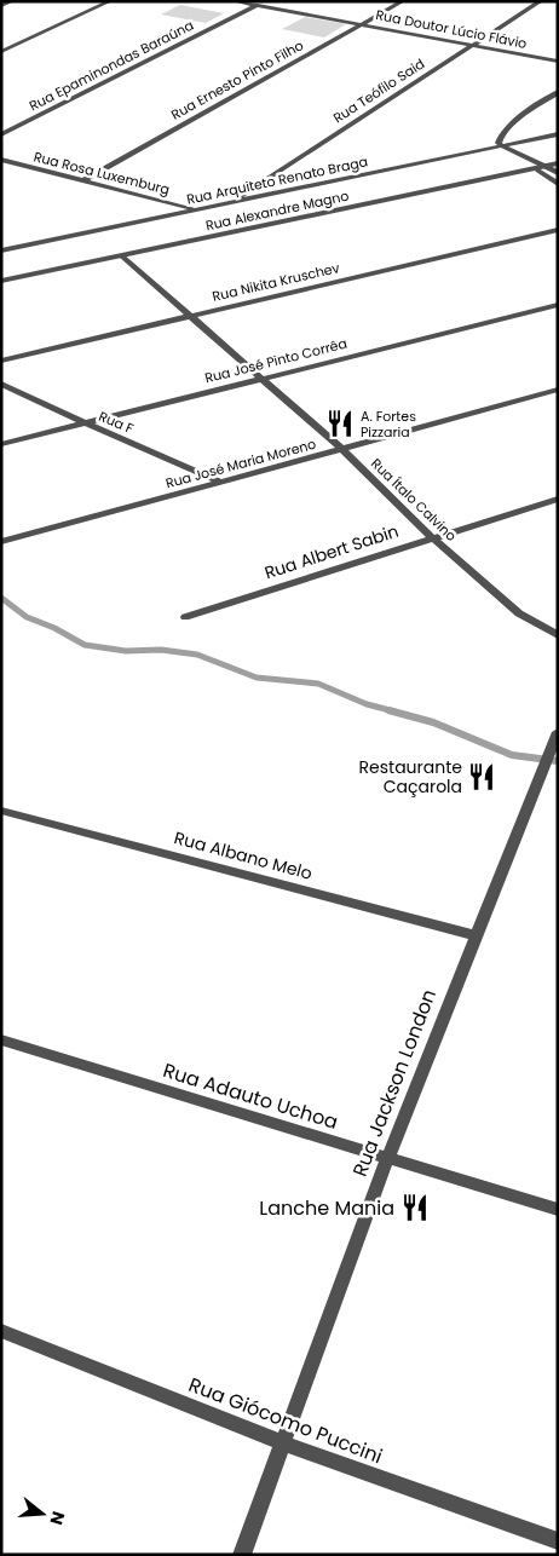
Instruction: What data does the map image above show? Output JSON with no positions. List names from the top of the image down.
{
  "streets": {
    "street": [
      "Rua Doutor Lúcio Flávio",
      "Rua Epaminondas Baraúna",
      "Rua Ernesto Pinto Filho",
      "Rua Teófilo Said",
      "Rua Rosa Luxemburg",
      "Rua Arquiteto Renato Braga",
      "Rua Alexandre Magno",
      "Rua Nikita Kruschev",
      "Rua José Pinto Corrêa",
      "Rua F",
      "Rua José Maria Moreno",
      "Rua Ítalo Calvino",
      "Rua Albert Sabin",
      "Rua Albano Melo",
      "Rua Jackson London",
      "Rua Adauto Uchoa",
      "Rua Giócomo Puccini"
    ]
  },
  "crossings": [
    ["Rua Doutor Lúcio Flávio", "Rua Epaminondas Baraúna"],
    ["Rua Doutor Lúcio Flávio", "Rua Ernesto Pinto Filho"],
    ["Rua Doutor Lúcio Flávio", "Rua Teófilo Said"],
    ["Rua Ernesto Pinto Filho", "Rua Rosa Luxemburg"],
    ["Rua Teófilo Said", "Rua Arquiteto Renato Braga"],
    ["Rua Rosa Luxemburg", "Rua Arquiteto Renato Braga"],
    ["Rua Alexandre Magno", "Rua Ítalo Calvino"],
    ["Rua Nikita Kruschev", "Rua Ítalo Calvino"],
    ["Rua José Pinto Corrêa", "Rua F"],
    ["Rua José Pinto Corrêa", "Rua Ítalo Calvino"],
    ["Rua F", "Rua José Maria Moreno"],
    ["Rua José Maria Moreno", "Rua Ítalo Calvino"],
    ["Rua Ítalo Calvino", "Rua Albert Sabin"],
    ["Rua Albano Melo", "Rua Jackson London"],
    ["Rua Jackson London", "Rua Adauto Uchoa"],
    ["Rua Jackson London", "Rua Giócomo Puccini"]
  ],
  "places": {
    "restaurant": ["A. Fortes Pizzaria", "Restaurante Caçarola", "Lanche Mania"]
  },
  "north": "right"
}
